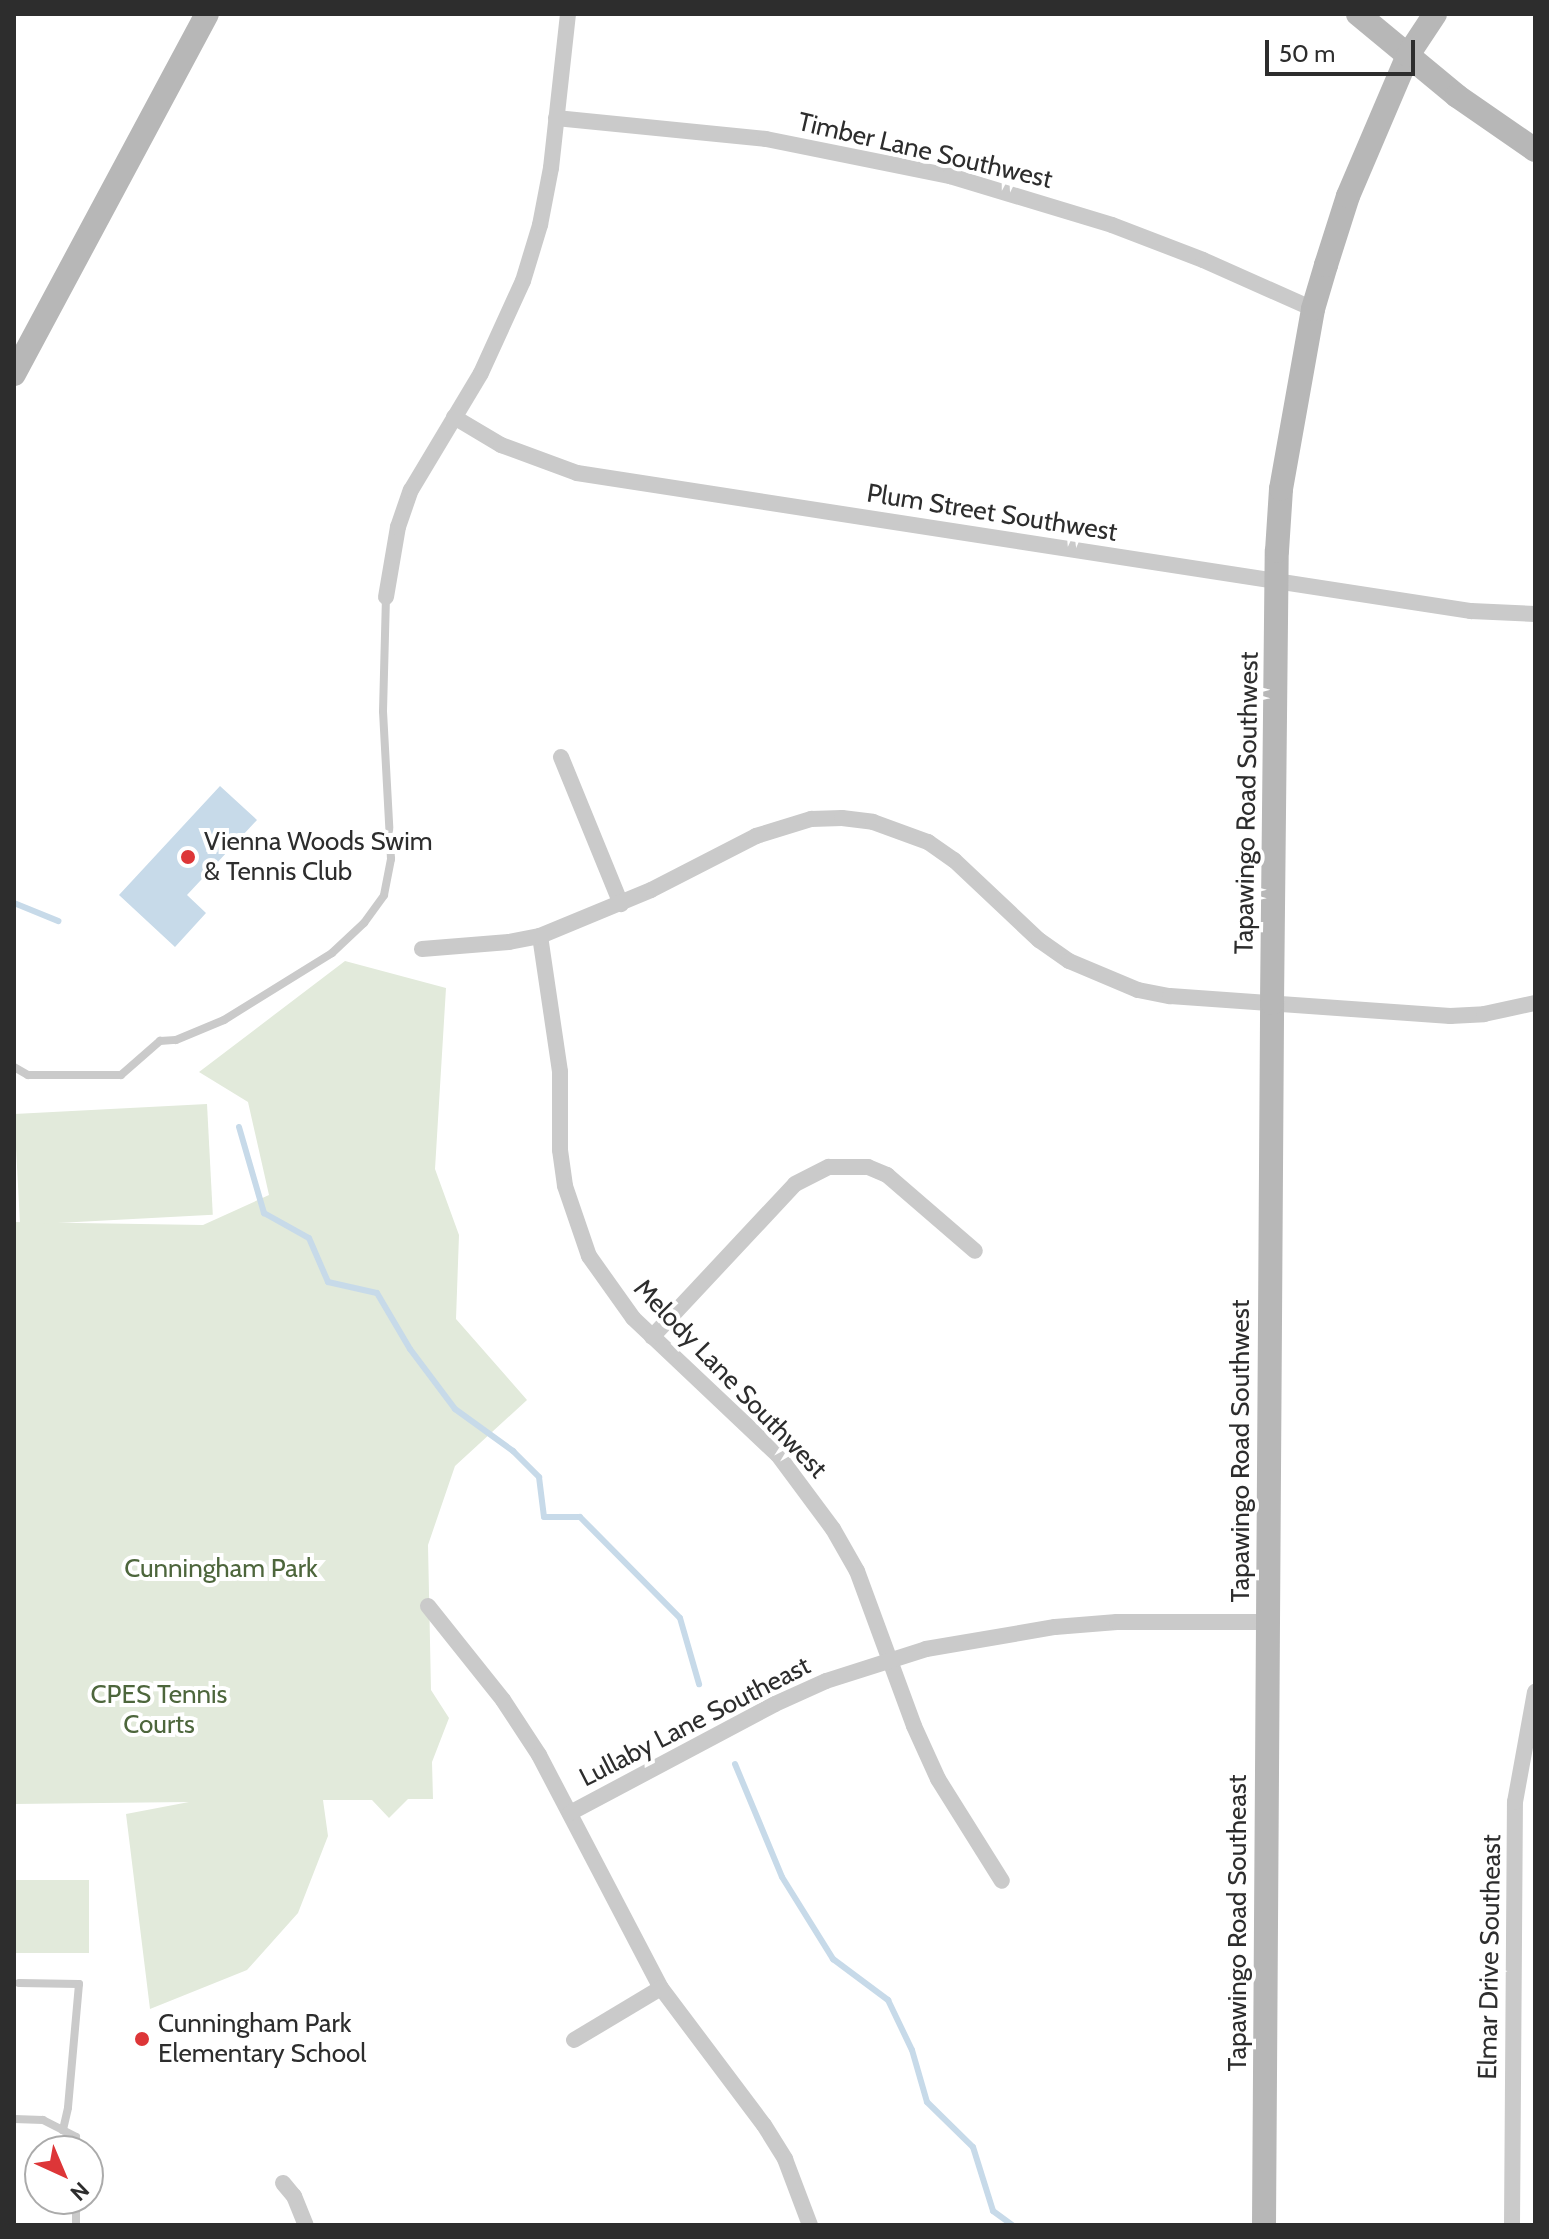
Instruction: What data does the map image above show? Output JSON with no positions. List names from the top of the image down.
{
  "streets": {
    "street": [
      "Timber Lane Southwest",
      "Plum Street Southwest",
      "Tapawingo Road Southwest",
      "Melody Lane Southwest",
      "Lullaby Lane Southeast",
      "Tapawingo Road Southeast",
      "Elmar Drive Southeast"
    ]
  },
  "crossings": [
    ["Timber Lane Southwest", "Tapawingo Road Southwest"],
    ["Plum Street Southwest", "Tapawingo Road Southwest"],
    ["Tapawingo Road Southwest", "Lullaby Lane Southeast"],
    ["Tapawingo Road Southwest", "Tapawingo Road Southeast"],
    ["Melody Lane Southwest", "Lullaby Lane Southeast"],
    ["Lullaby Lane Southeast", "Tapawingo Road Southeast"]
  ],
  "parks": ["Cunningham Park", "CPES Tennis Courts"],
  "places": ["Vienna Woods Swim & Tennis Club", "Cunningham Park Elementary School"],
  "scale_bar": "50 m",
  "north": "bottom right"
}
